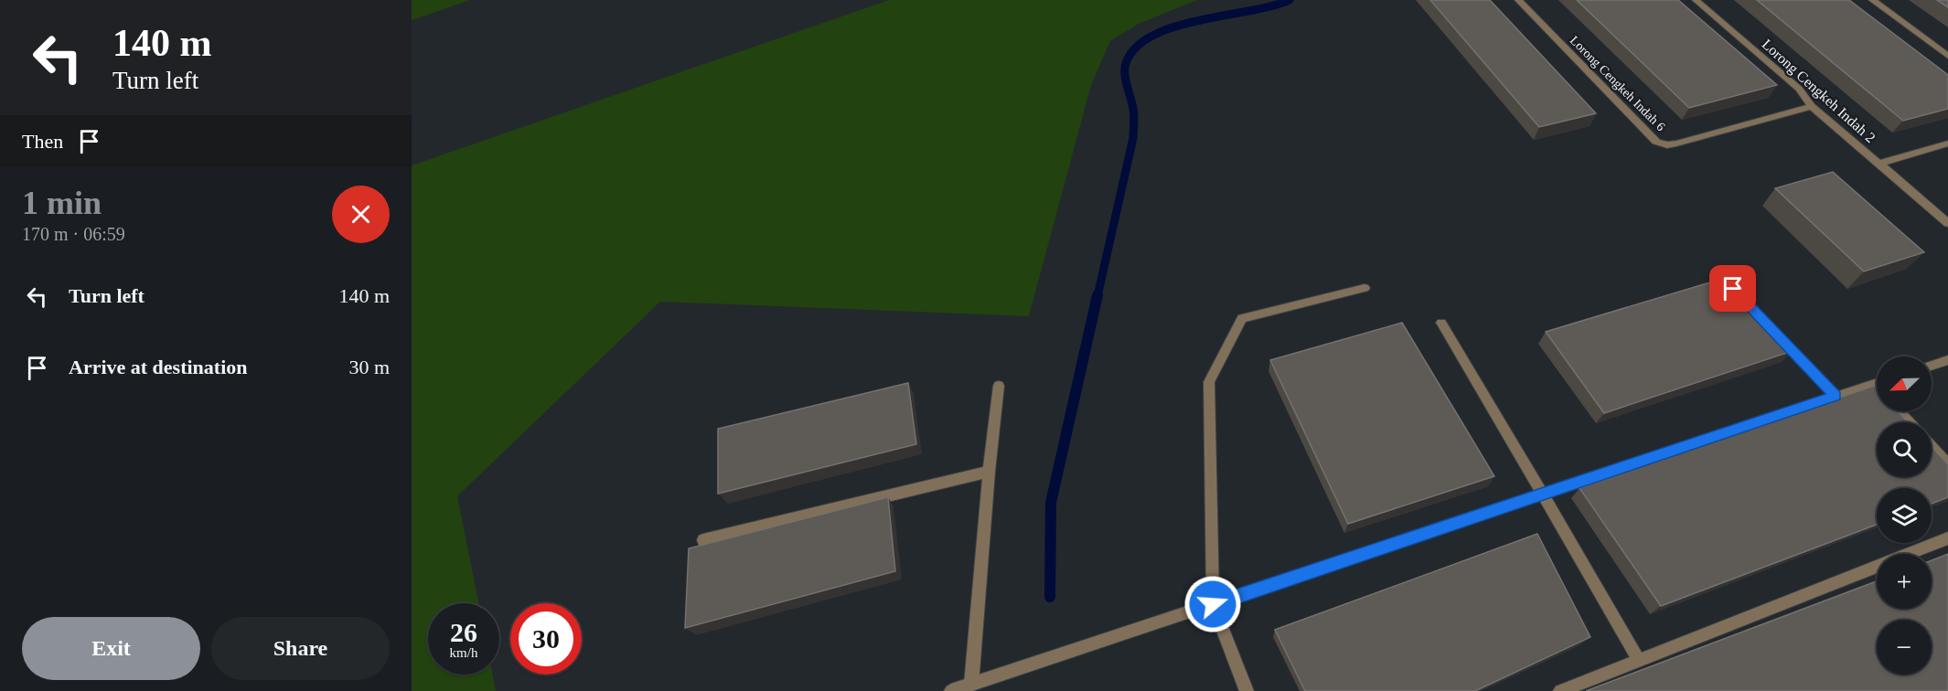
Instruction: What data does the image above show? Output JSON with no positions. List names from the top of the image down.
{
  "streets": {
    "street": ["Lorong Cengkeh Indah 6", "Lorong Cengkeh Indah 2"]
  },
  "crossings": [
    ["Lorong Cengkeh Indah 6", "Lorong Cengkeh Indah 2"]
  ],
  "north": "bottom left",
  "page": {
    "turn": ["140 m", "Turn left"],
    "then": "Then",
    "heading": ["1 min", "170 m · 06:59"],
    "list": [
      {
        "name": "Turn left",
        "value": "140 m"
      },
      {
        "name": "Arrive at destination",
        "value": "30 m"
      }
    ],
    "map_buttons": ["+", "−"],
    "speed": "26 km/h",
    "limit": "30",
    "buttons": ["Exit", "Share"]
  }
}
